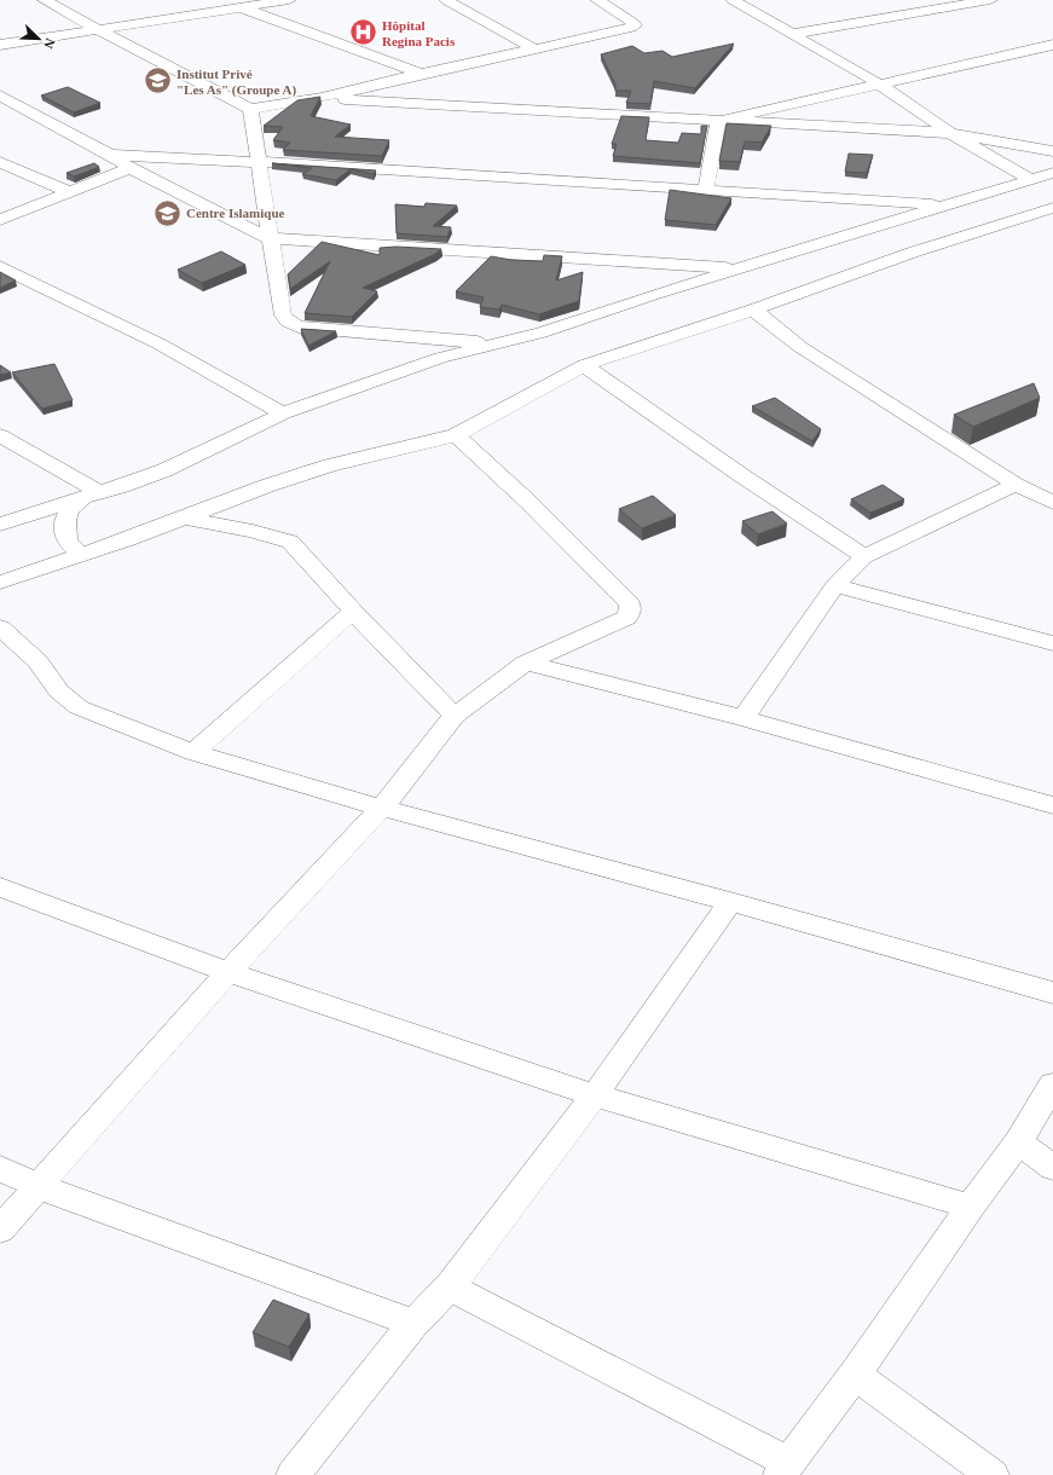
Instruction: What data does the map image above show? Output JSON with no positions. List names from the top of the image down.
{
  "places": {
    "hospital": ["Hôpital Regina Pacis"],
    "school or university": ["Institut Privé \"Les As\" (Groupe A)", "Centre Islamique"]
  },
  "north": "bottom right"
}
